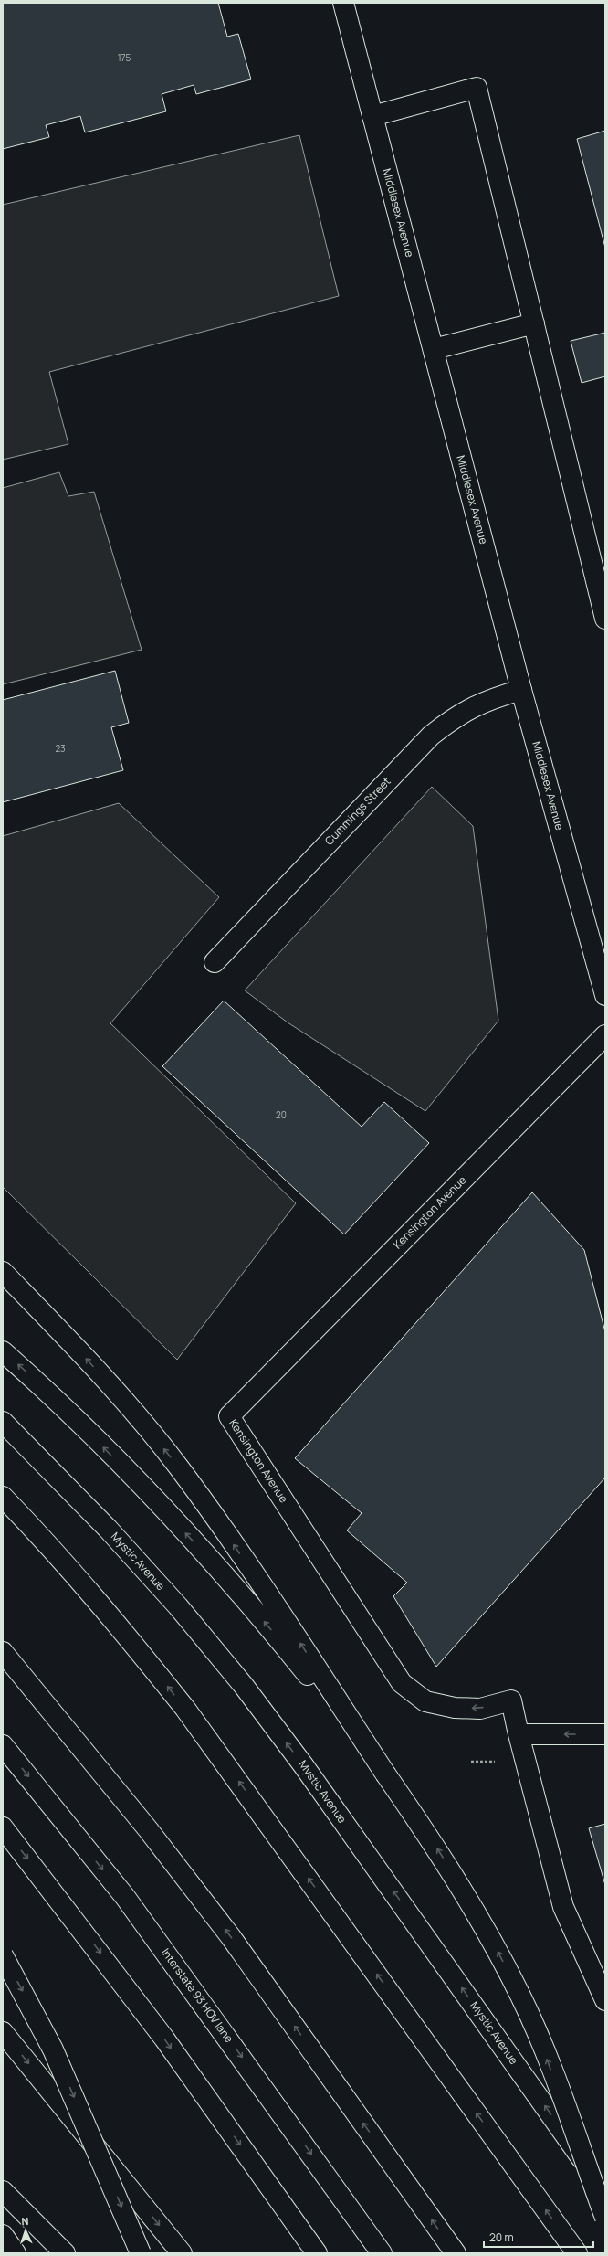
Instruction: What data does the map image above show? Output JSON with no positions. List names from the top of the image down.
{
  "streets": {
    "main road": [
      "Middlesex Avenue",
      "Cummings Street",
      "Kensington Avenue",
      "Mystic Avenue",
      "Interstate 93 HOV lane"
    ]
  },
  "crossings": [
    ["Middlesex Avenue", "Cummings Street"]
  ],
  "house_numbers": ["175", "23", "20"],
  "scale_bar": "20 m",
  "north": "top"
}
